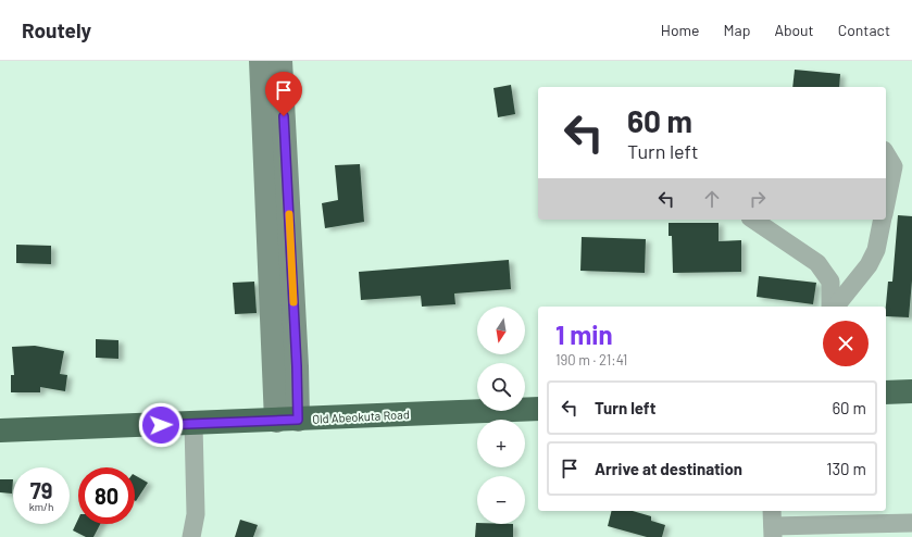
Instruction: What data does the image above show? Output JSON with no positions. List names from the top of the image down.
{
  "streets": {
    "highway": ["Old Abeokuta Road"]
  },
  "north": "bottom",
  "page": {
    "header": "Routely",
    "nav": [
      "Home",
      "Map",
      "About",
      "Contact"
    ],
    "turn": ["60 m", "Turn left"],
    "map_buttons": ["+", "−"],
    "heading": ["1 min", "190 m · 21:41"],
    "list": [
      {
        "name": "Turn left",
        "value": "60 m"
      },
      {
        "name": "Arrive at destination",
        "value": "130 m"
      }
    ],
    "speed": "79 km/h",
    "limit": "80"
  }
}
